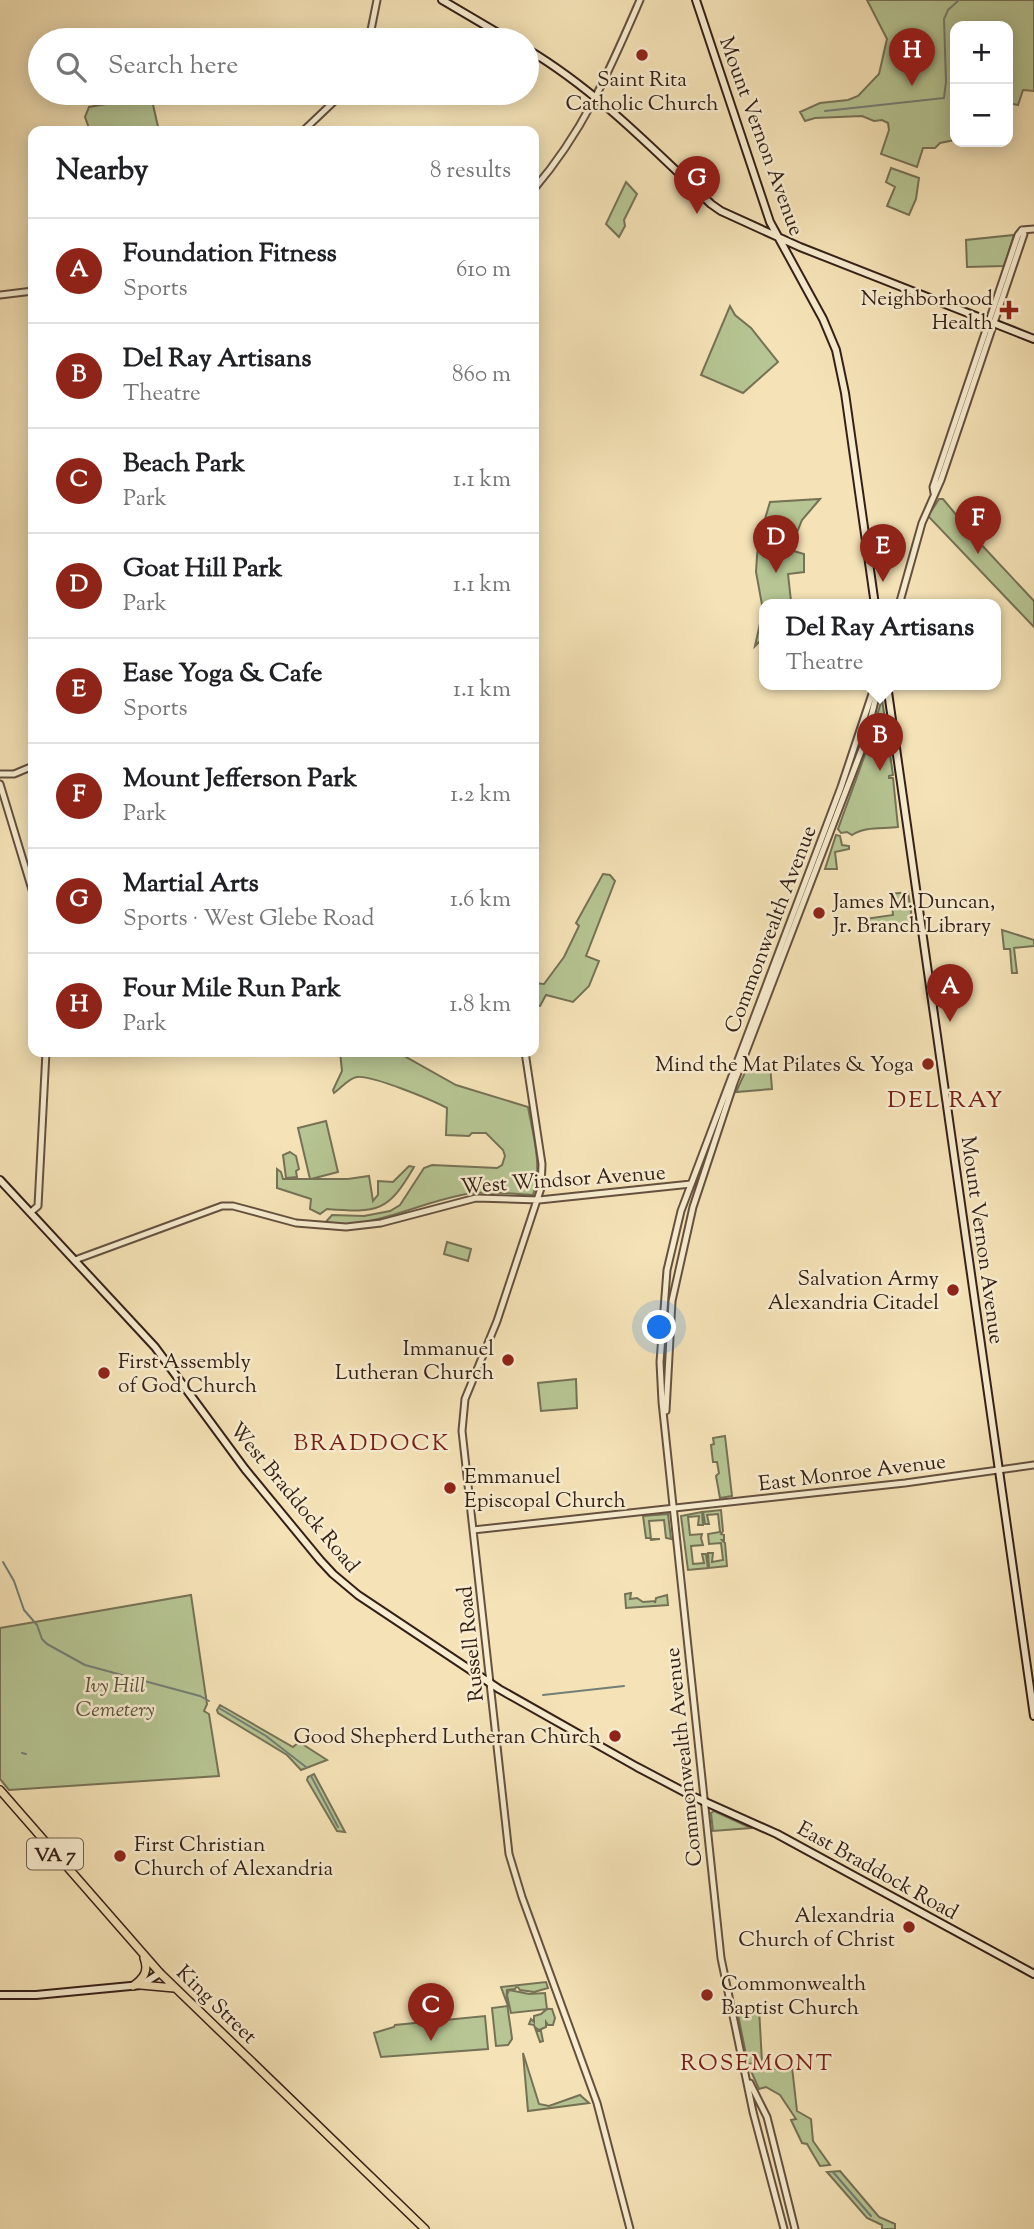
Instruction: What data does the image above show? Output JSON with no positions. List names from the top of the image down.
{
  "streets": {
    "main road": [
      "Mount Vernon Avenue",
      "West Braddock Road",
      "VA 7",
      "East Braddock Road",
      "King Street"
    ],
    "street": [
      "Commonwealth Avenue",
      "West Windsor Avenue",
      "East Monroe Avenue",
      "Russell Road"
    ]
  },
  "crossings": [
    ["Mount Vernon Avenue", "East Monroe Avenue"],
    ["Commonwealth Avenue", "West Windsor Avenue"],
    ["Commonwealth Avenue", "East Monroe Avenue"],
    ["Commonwealth Avenue", "West Braddock Road"],
    ["Commonwealth Avenue", "East Braddock Road"],
    ["West Windsor Avenue", "West Braddock Road"],
    ["West Windsor Avenue", "Russell Road"],
    ["East Monroe Avenue", "Russell Road"],
    ["West Braddock Road", "Russell Road"],
    ["West Braddock Road", "East Braddock Road"]
  ],
  "districts": ["DEL RAY", "BRADDOCK", "ROSEMONT"],
  "parks": ["Ivy Hill Cemetery"],
  "places": {
    "other": [
      "Saint Rita Catholic Church",
      "James M. Duncan, Jr. Branch Library",
      "Mind the Mat Pilates & Yoga",
      "Salvation Army Alexandria Citadel",
      "Immanuel Lutheran Church",
      "First Assembly of God Church",
      "Emmanuel Episcopal Church",
      "Good Shepherd Lutheran Church",
      "First Christian Church of Alexandria",
      "Alexandria Church of Christ",
      "Commonwealth Baptist Church"
    ],
    "health": ["Neighborhood Health"]
  },
  "page": {
    "map_buttons": ["+", "−"],
    "pins": [
      "H",
      "G",
      "F",
      "D",
      "E",
      "B",
      "A",
      "C"
    ],
    "search": "Search here",
    "heading": ["Nearby", "8 results"],
    "list": [
      {
        "mark": "A",
        "name": "Foundation Fitness",
        "note": "Sports",
        "value": "610 m"
      },
      {
        "mark": "B",
        "name": "Del Ray Artisans",
        "note": "Theatre",
        "value": "860 m"
      },
      {
        "mark": "C",
        "name": "Beach Park",
        "note": "Park",
        "value": "1.1 km"
      },
      {
        "mark": "D",
        "name": "Goat Hill Park",
        "note": "Park",
        "value": "1.1 km"
      },
      {
        "mark": "E",
        "name": "Ease Yoga & Cafe",
        "note": "Sports",
        "value": "1.1 km"
      },
      {
        "mark": "F",
        "name": "Mount Jefferson Park",
        "note": "Park",
        "value": "1.2 km"
      },
      {
        "mark": "G",
        "name": "Martial Arts",
        "note": "Sports · West Glebe Road",
        "value": "1.6 km"
      },
      {
        "mark": "H",
        "name": "Four Mile Run Park",
        "note": "Park",
        "value": "1.8 km"
      }
    ],
    "popup": ["Del Ray Artisans", "Theatre"]
  }
}
